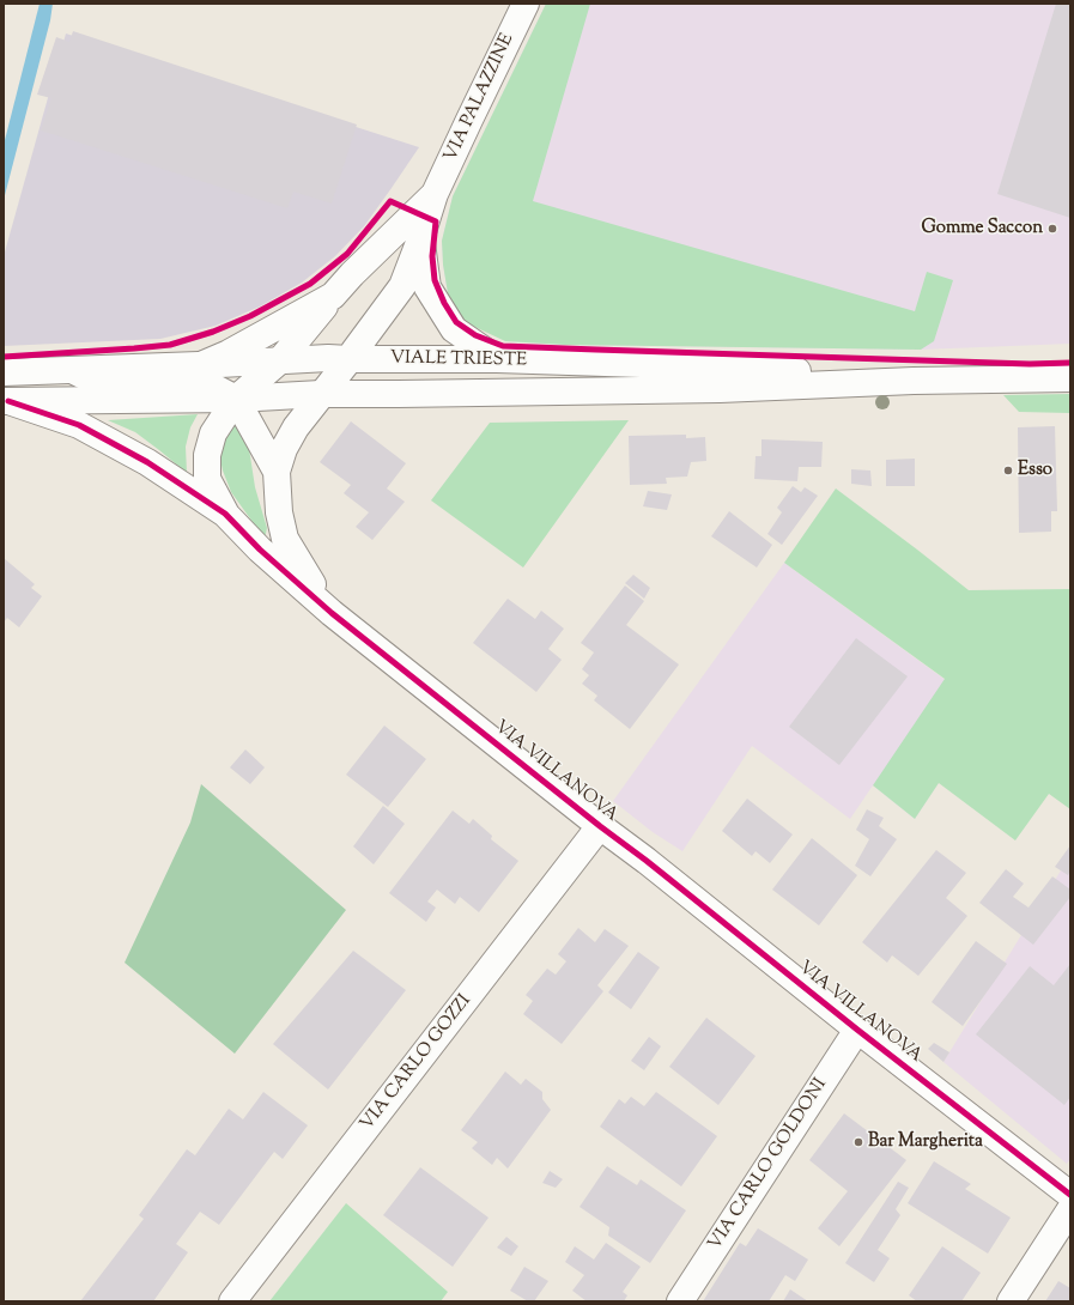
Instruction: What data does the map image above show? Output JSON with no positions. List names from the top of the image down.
{
  "streets": {
    "street": [
      "VIA PALAZZINE",
      "VIALE TRIESTE",
      "VIA VILLANOVA",
      "VIA CARLO GOZZI",
      "VIA CARLO GOLDONI"
    ]
  },
  "crossings": [
    ["VIA PALAZZINE", "VIALE TRIESTE"],
    ["VIA PALAZZINE", "VIA VILLANOVA"],
    ["VIALE TRIESTE", "VIA VILLANOVA"],
    ["VIA VILLANOVA", "VIA CARLO GOZZI"],
    ["VIA VILLANOVA", "VIA CARLO GOLDONI"]
  ],
  "places": ["Gomme Saccon", "Esso", "Bar Margherita"]
}
